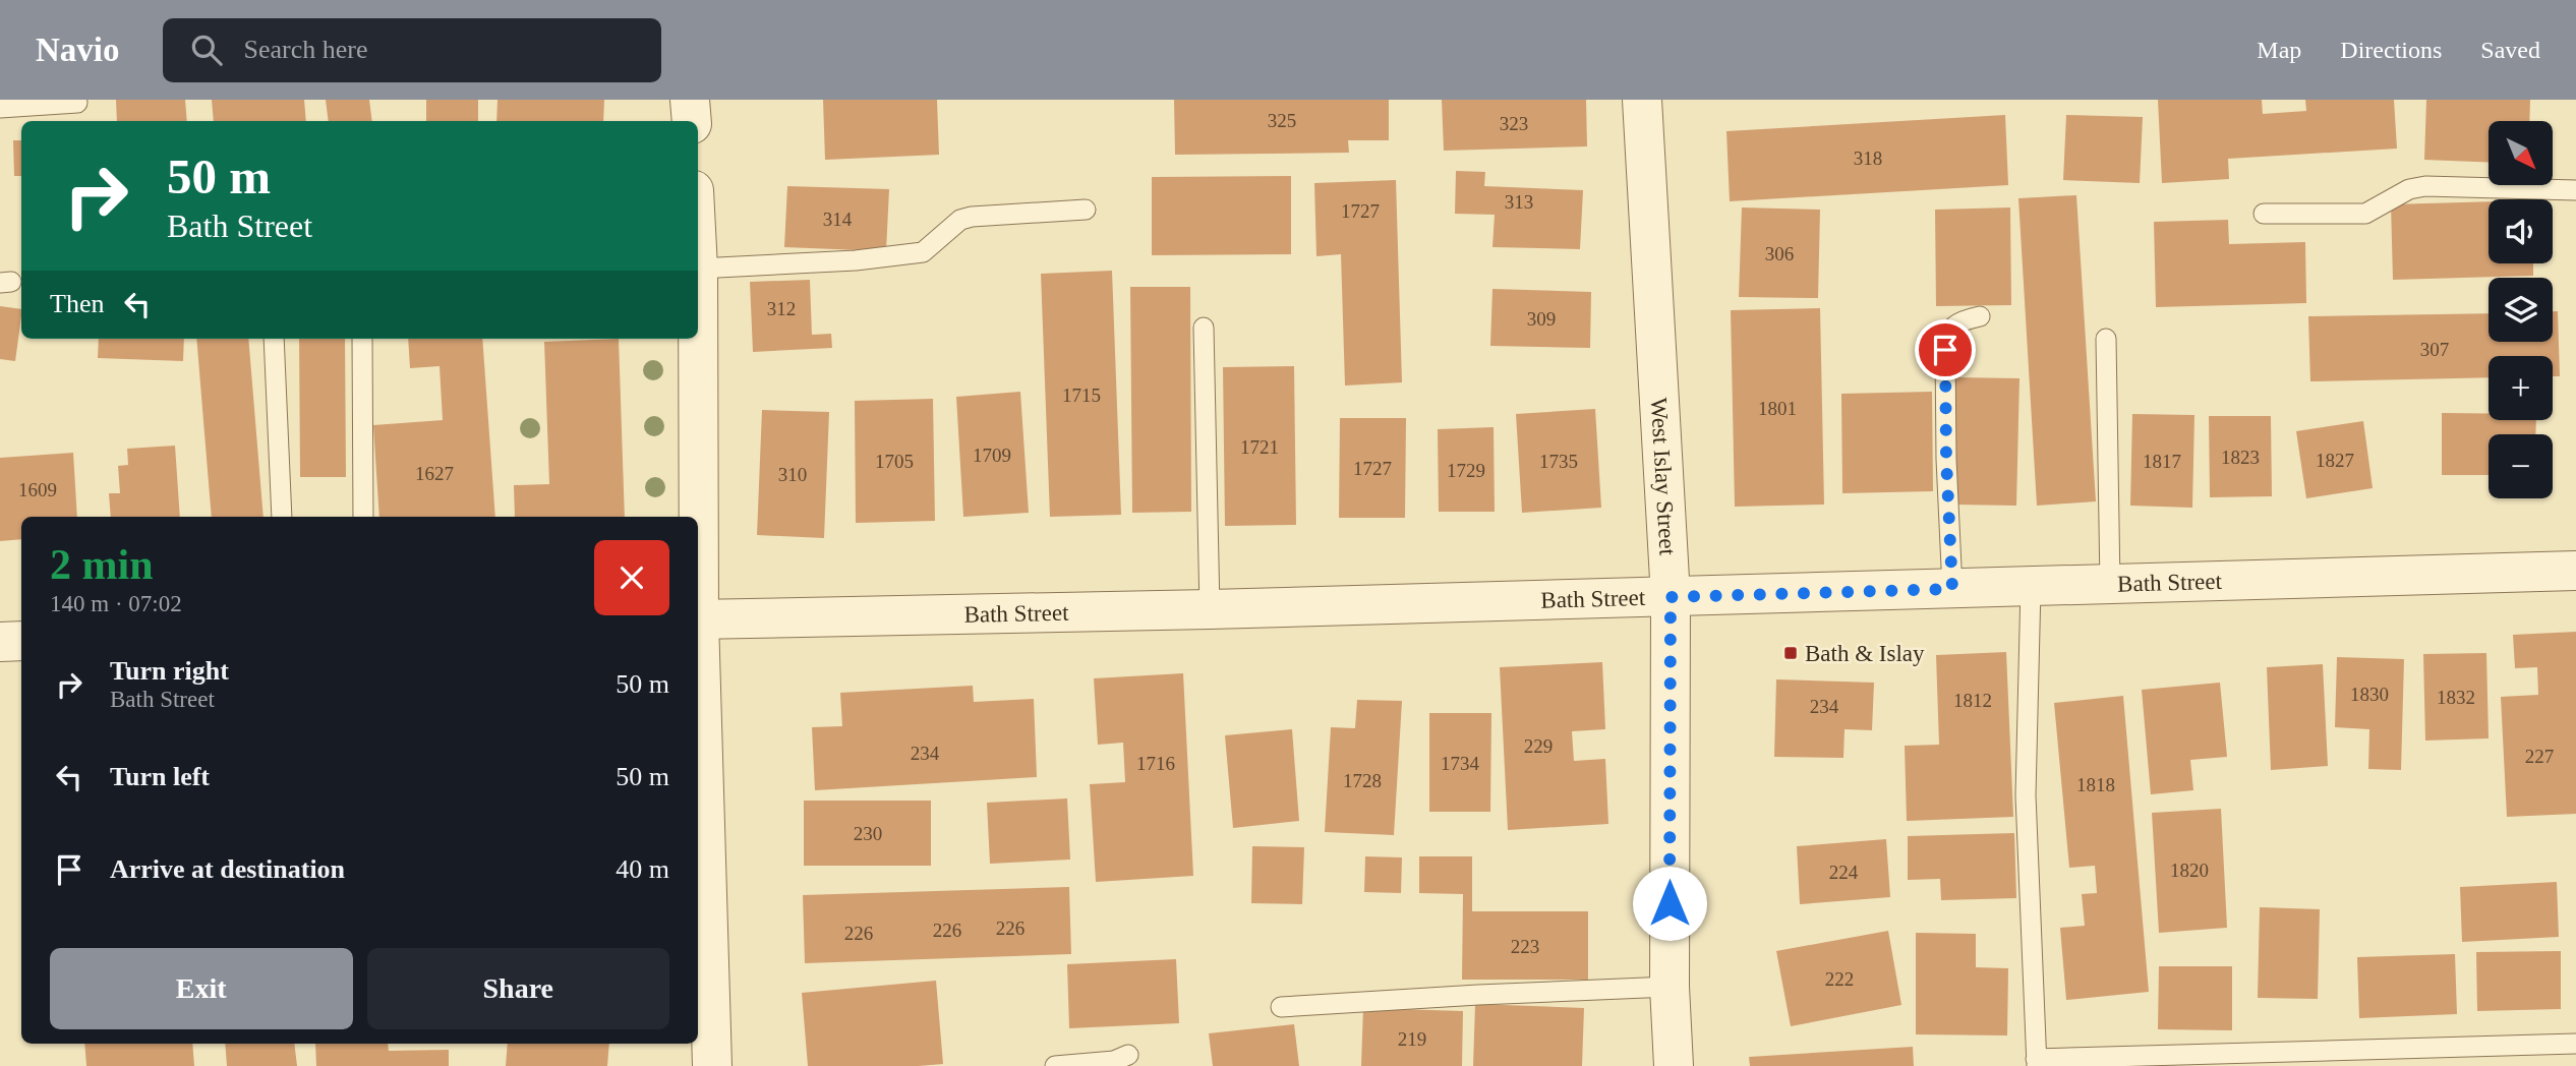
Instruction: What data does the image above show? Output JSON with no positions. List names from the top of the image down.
{
  "streets": {
    "street": ["West Islay Street", "Bath Street"]
  },
  "crossings": [
    ["West Islay Street", "Bath Street"]
  ],
  "places": {
    "transit": ["Bath & Islay"]
  },
  "house_numbers": [
    "325",
    "323",
    "318",
    "313",
    "1727",
    "314",
    "306",
    "312",
    "309",
    "307",
    "1715",
    "1801",
    "1721",
    "1709",
    "1823",
    "1827",
    "1705",
    "1735",
    "1817",
    "1727",
    "1729",
    "1627",
    "310",
    "1609",
    "1830",
    "1832",
    "1812",
    "234",
    "229",
    "234",
    "227",
    "1716",
    "1734",
    "1728",
    "1818",
    "230",
    "1820",
    "224",
    "226",
    "226",
    "226",
    "223",
    "222",
    "219"
  ],
  "north": "bottom right",
  "page": {
    "header": "Navio",
    "search": "Search here",
    "nav": ["Map", "Directions", "Saved"],
    "map_buttons": ["+", "−"],
    "turn": ["50 m", "Bath Street"],
    "then": "Then",
    "heading": ["2 min", "140 m · 07:02"],
    "list": [
      {
        "name": "Turn right",
        "note": "Bath Street",
        "value": "50 m"
      },
      {
        "name": "Turn left",
        "value": "50 m"
      },
      {
        "name": "Arrive at destination",
        "value": "40 m"
      }
    ],
    "buttons": ["Exit", "Share"]
  }
}
